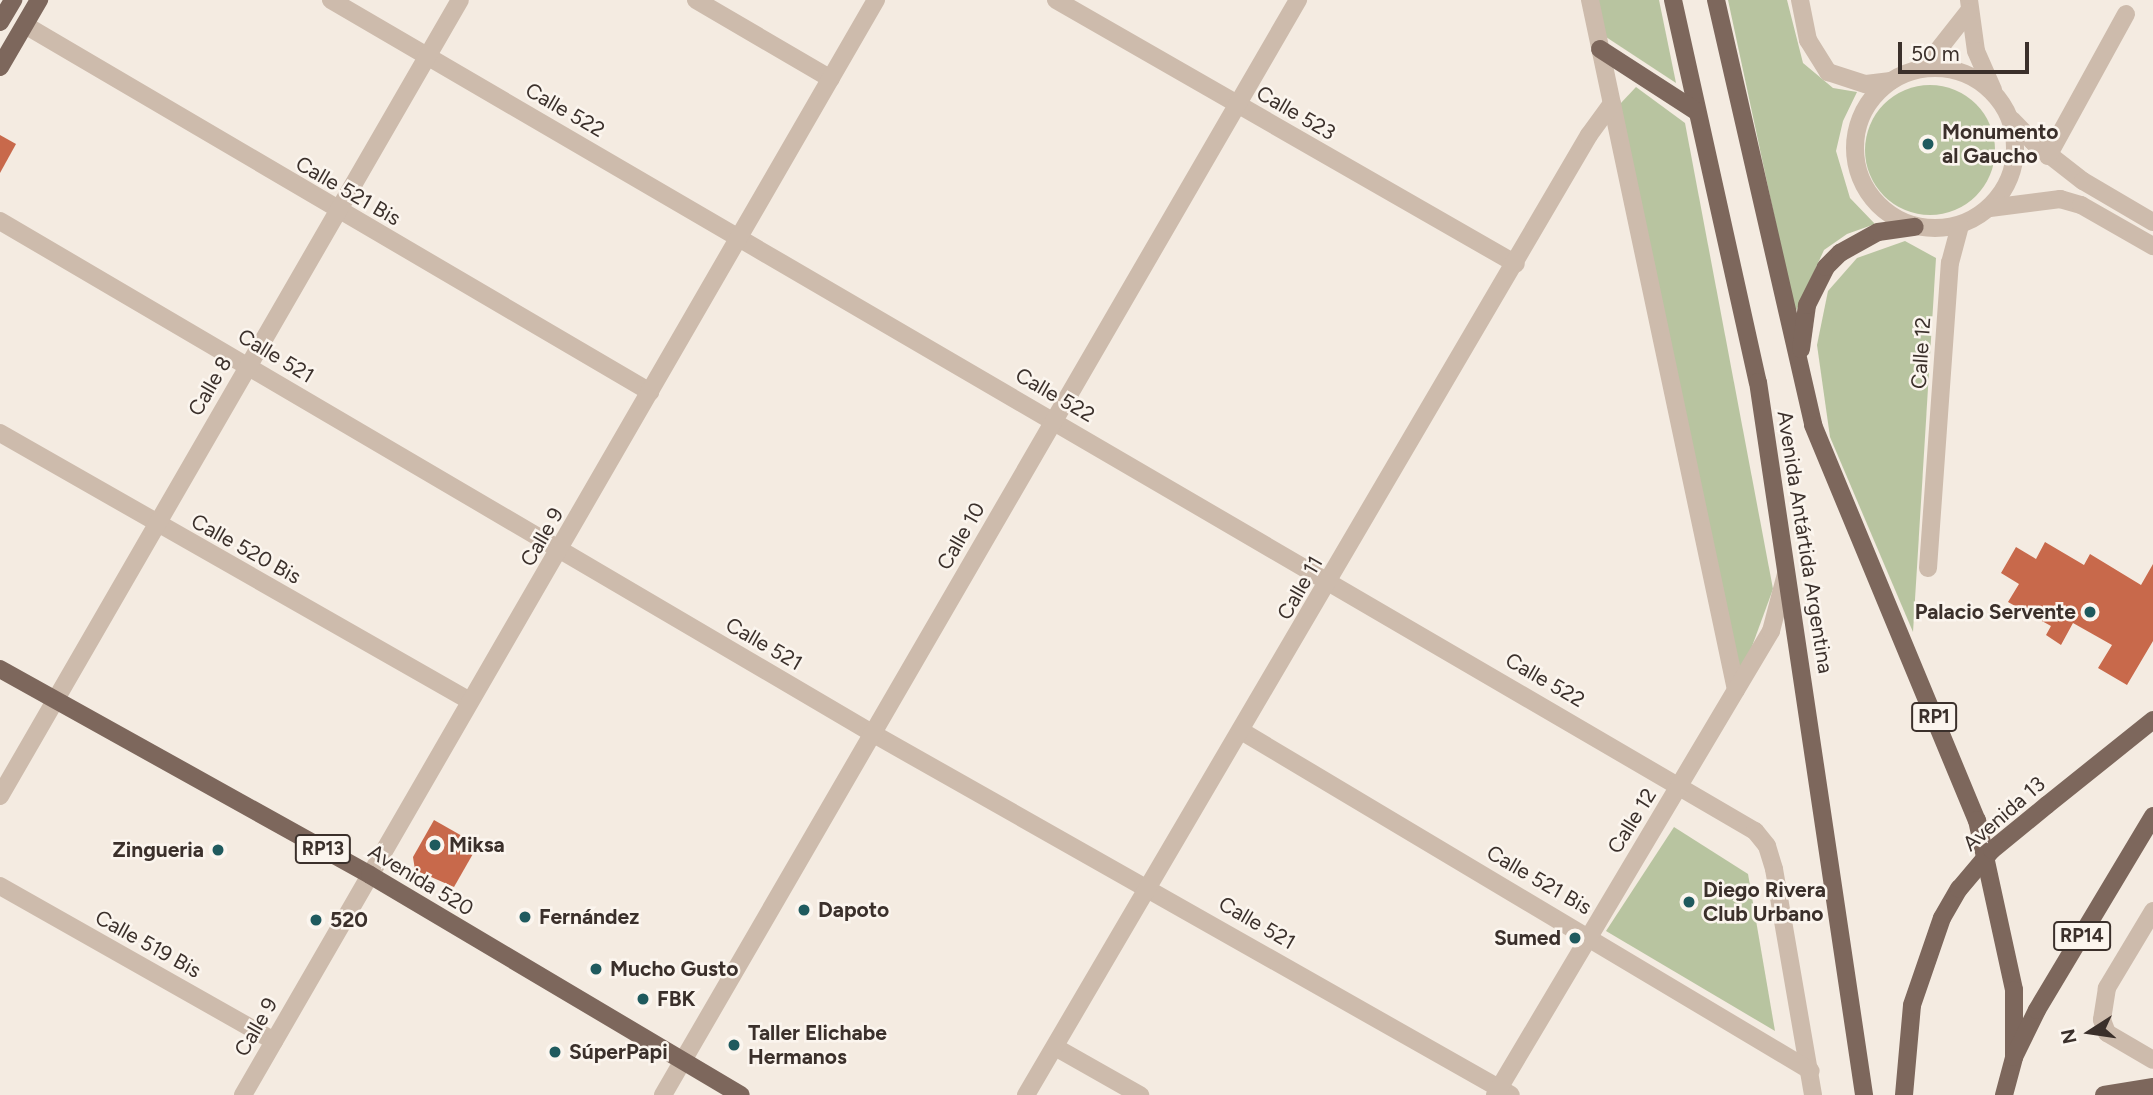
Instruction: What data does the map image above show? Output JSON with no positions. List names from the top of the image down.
{
  "streets": {
    "main road": [
      "Avenida Antártida Argentina",
      "RP1",
      "Avenida 13",
      "RP13",
      "Avenida 520",
      "RP14"
    ],
    "street": [
      "Calle 522",
      "Calle 523",
      "Calle 521 Bis",
      "Calle 12",
      "Calle 521",
      "Calle 8",
      "Calle 10",
      "Calle 9",
      "Calle 520 Bis",
      "Calle 11",
      "Calle 519 Bis"
    ]
  },
  "crossings": [
    ["Calle 522", "Calle 521 Bis"],
    ["Calle 522", "Calle 12"],
    ["Calle 522", "Calle 8"],
    ["Calle 522", "Calle 10"],
    ["Calle 522", "Calle 9"],
    ["Calle 522", "Calle 11"],
    ["Calle 523", "Calle 10"],
    ["Calle 523", "Calle 11"],
    ["Calle 521 Bis", "Calle 12"],
    ["Calle 521 Bis", "Calle 8"],
    ["Calle 521 Bis", "Calle 9"],
    ["Calle 521 Bis", "Calle 11"],
    ["Calle 12", "Calle 521"],
    ["Calle 12", "Avenida Antártida Argentina"],
    ["Calle 521", "Calle 8"],
    ["Calle 521", "Calle 10"],
    ["Calle 521", "Calle 9"],
    ["Calle 521", "Calle 11"],
    ["Calle 8", "Calle 520 Bis"],
    ["Calle 8", "Avenida 520"],
    ["Calle 10", "Avenida 520"],
    ["Calle 9", "Calle 520 Bis"],
    ["Calle 9", "Avenida 520"],
    ["Calle 9", "Calle 519 Bis"],
    ["Avenida Antártida Argentina", "RP1"],
    ["Avenida Antártida Argentina", "RP14"],
    ["RP1", "RP14"]
  ],
  "places": [
    "Monumento al Gaucho",
    "Palacio Servente",
    "Miksa",
    "Zingueria",
    "Diego Rivera Club Urbano",
    "Dapoto",
    "Fernández",
    "520",
    "Sumed",
    "Mucho Gusto",
    "FBK",
    "Taller Elichabe Hermanos",
    "SúperPapi"
  ],
  "scale_bar": "50 m",
  "north": "left"
}
